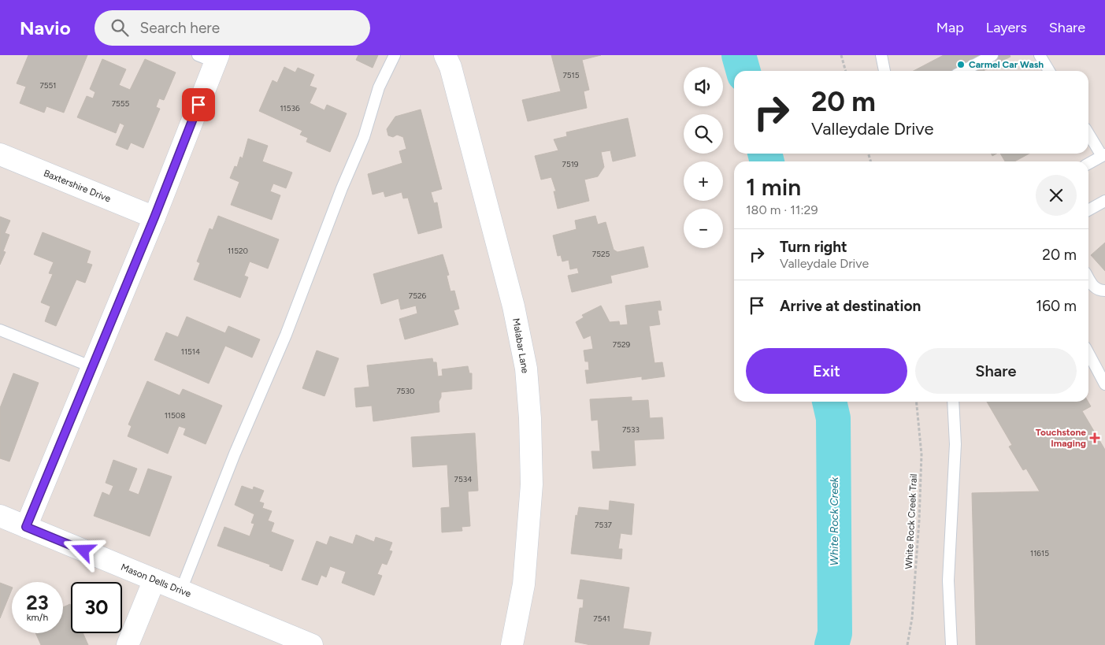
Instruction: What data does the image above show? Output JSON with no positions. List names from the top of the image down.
{
  "streets": {
    "street": ["Baxtershire Drive", "Malabar Lane", "Mason Dells Drive"],
    "path": ["White Rock Creek Trail"]
  },
  "water": ["White Rock Creek"],
  "places": {
    "other": ["Carmel Car Wash"],
    "health": ["Touchstone Imaging"]
  },
  "house_numbers": [
    "7515",
    "7551",
    "7555",
    "11536",
    "7519",
    "11520",
    "7525",
    "7526",
    "7529",
    "11514",
    "7530",
    "11508",
    "7533",
    "7534",
    "7537",
    "11615",
    "7541"
  ],
  "page": {
    "header": "Navio",
    "search": "Search here",
    "nav": ["Map", "Layers", "Share"],
    "map_buttons": ["+", "−"],
    "turn": ["20 m", "Valleydale Drive"],
    "heading": ["1 min", "180 m · 11:29"],
    "list": [
      {
        "name": "Turn right",
        "note": "Valleydale Drive",
        "value": "20 m"
      },
      {
        "name": "Arrive at destination",
        "value": "160 m"
      }
    ],
    "buttons": ["Exit", "Share"],
    "speed": "23 km/h",
    "limit": "30"
  }
}
